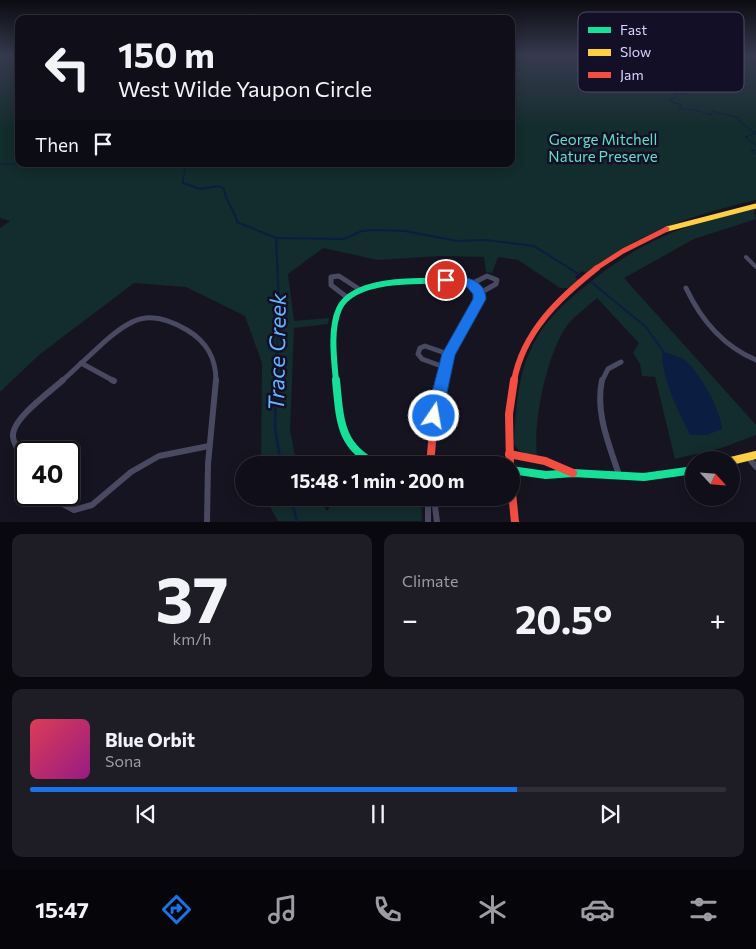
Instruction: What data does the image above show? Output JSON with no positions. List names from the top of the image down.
{
  "water": ["Trace Creek"],
  "parks": ["George Mitchell Nature Preserve"],
  "legend": ["Fast", "Slow", "Jam"],
  "north": "bottom right",
  "page": {
    "turn": ["150 m", "West Wilde Yaupon Circle"],
    "then": "Then",
    "limit": "40",
    "trip": "15:48 · 1 min · 200 m",
    "tile": [
      ["37", "km/h"],
      "Climate"
    ],
    "heat": ["−", "20.5°", "+"],
    "song": ["Blue Orbit", "Sona"],
    "tabs": "15:47"
  }
}
